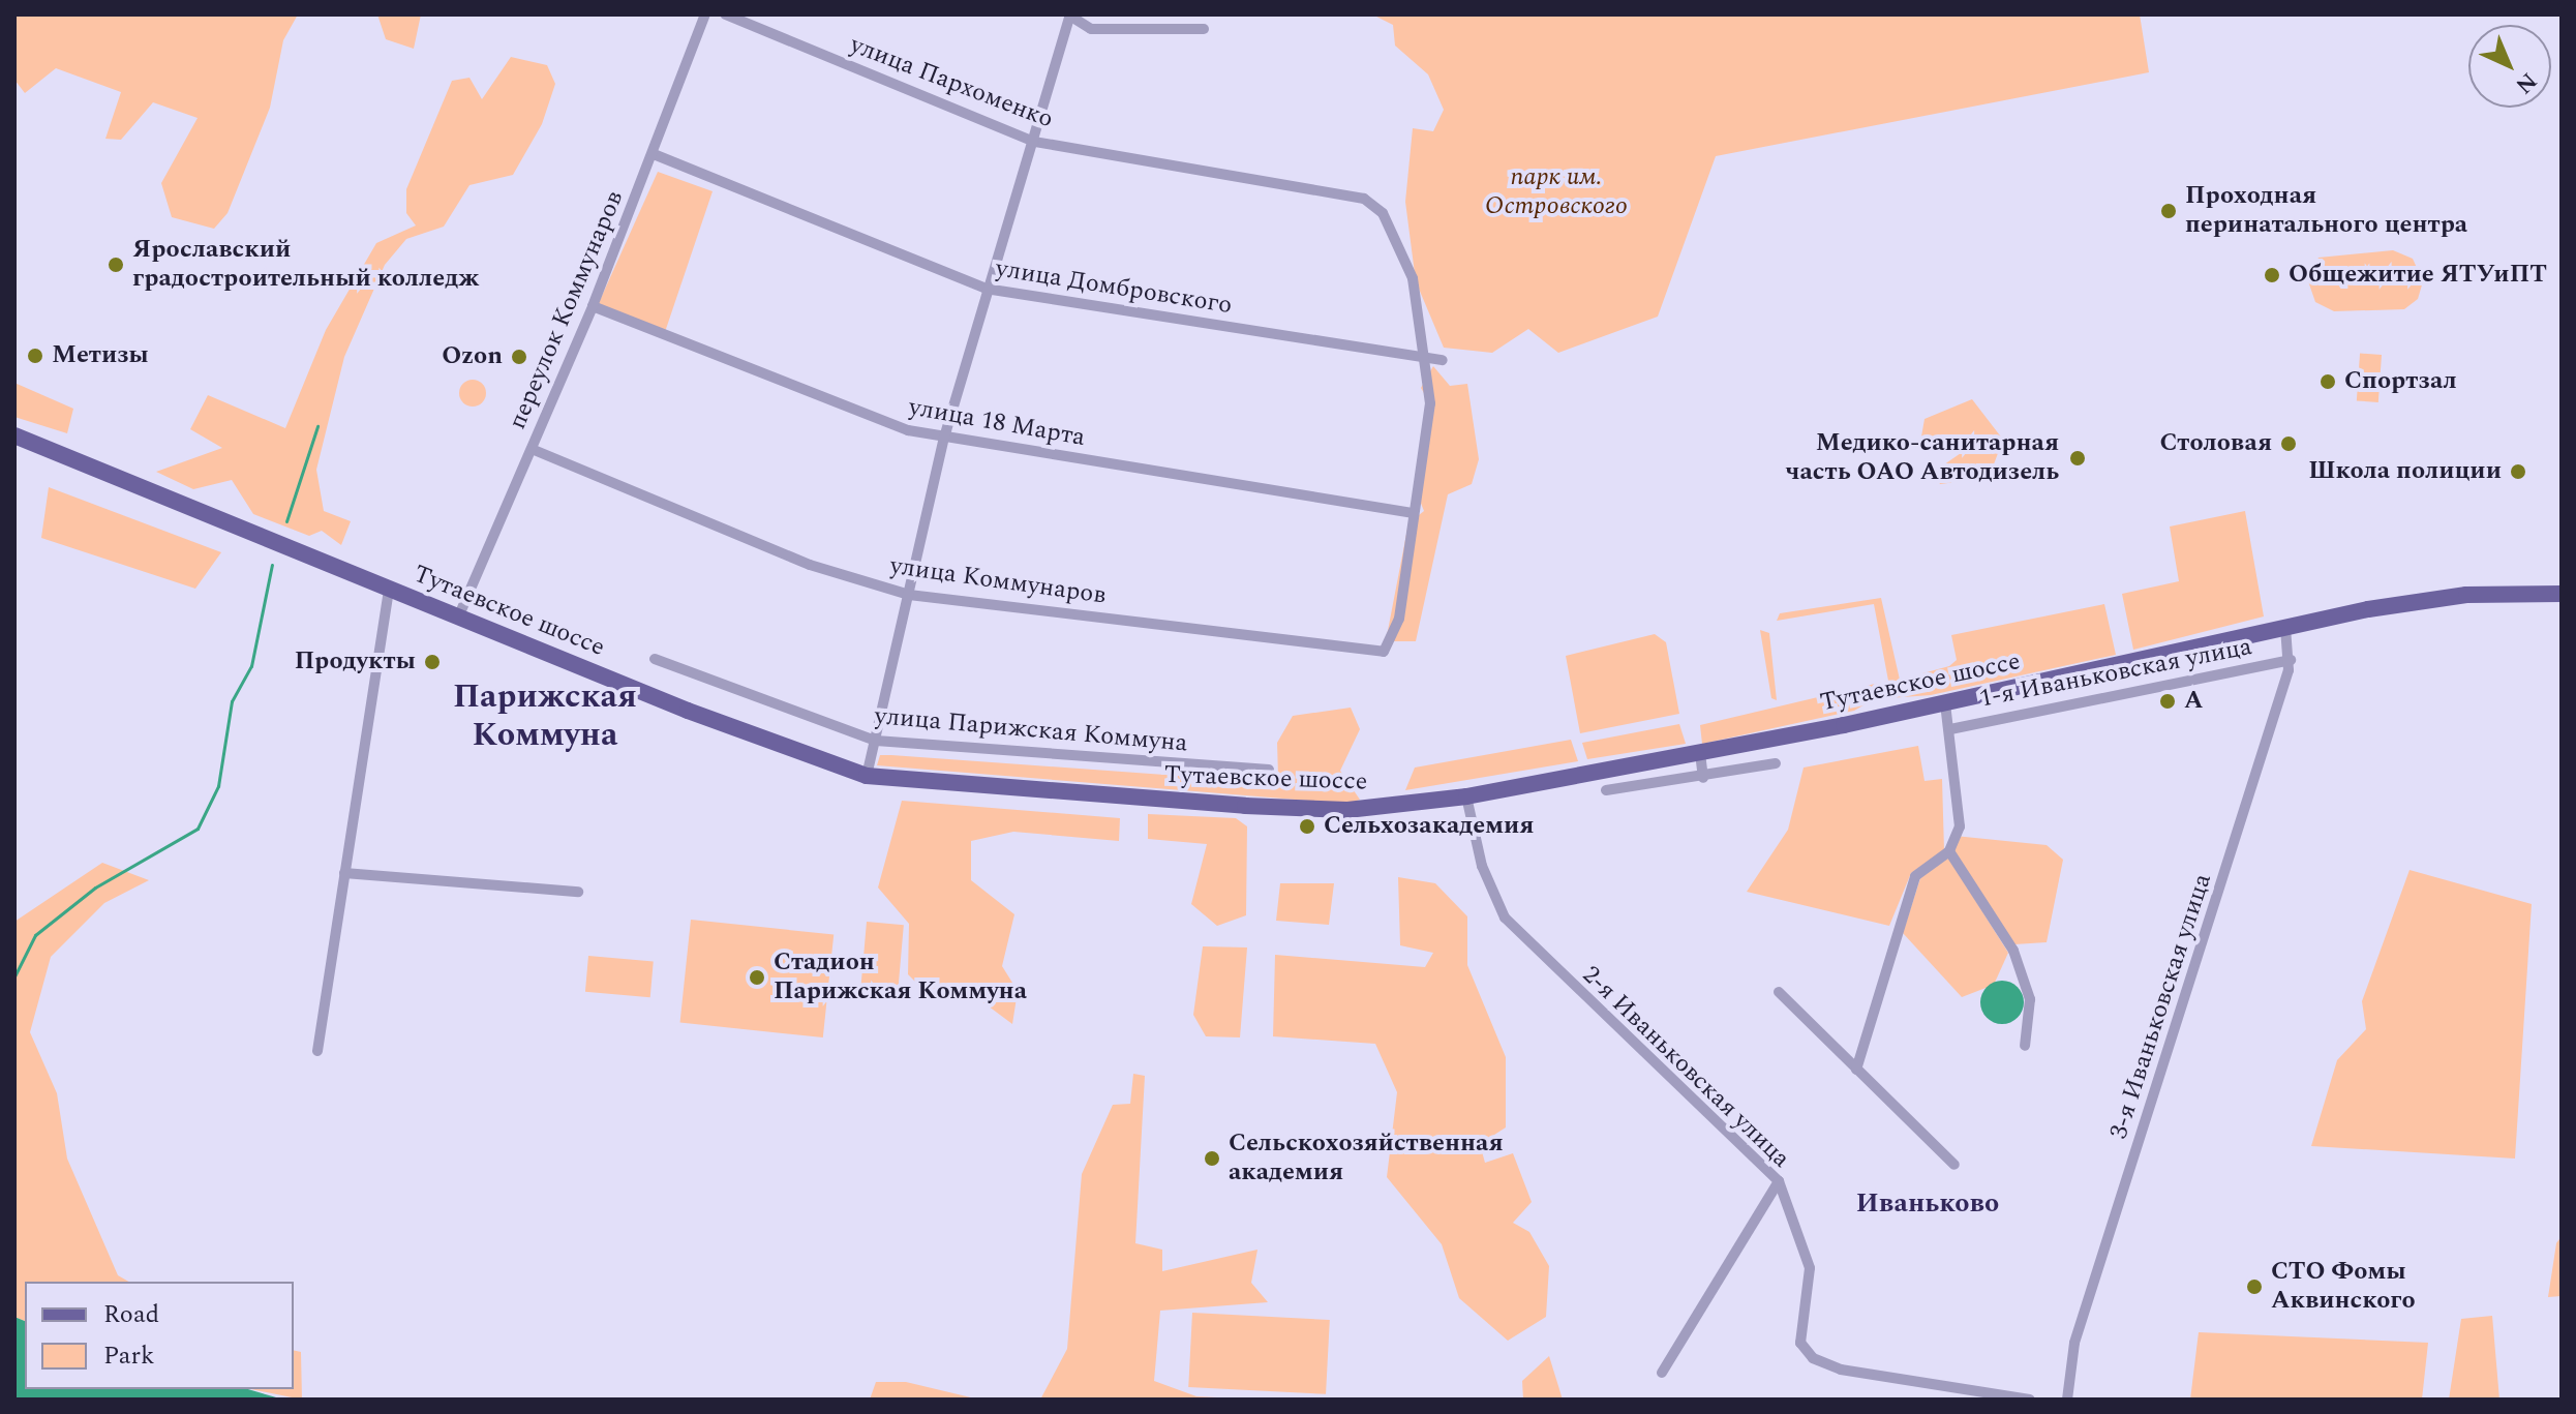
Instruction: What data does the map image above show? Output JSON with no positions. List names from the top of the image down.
{
  "streets": {
    "main road": ["Тутаевское шоссе"],
    "street": [
      "улица Пархоменко",
      "улица Домбровского",
      "переулок Коммунаров",
      "улица 18 Марта",
      "улица Коммунаров",
      "1-я Иваньковская улица",
      "улица Парижская Коммуна",
      "3-я Иваньковская улица",
      "2-я Иваньковская улица"
    ]
  },
  "crossings": [
    ["улица Пархоменко", "улица Домбровского"],
    ["улица Домбровского", "переулок Коммунаров"],
    ["переулок Коммунаров", "улица 18 Марта"],
    ["переулок Коммунаров", "улица Коммунаров"],
    ["переулок Коммунаров", "Тутаевское шоссе"],
    ["улица 18 Марта", "улица Коммунаров"],
    ["Тутаевское шоссе", "3-я Иваньковская улица"],
    ["Тутаевское шоссе", "2-я Иваньковская улица"],
    ["1-я Иваньковская улица", "3-я Иваньковская улица"]
  ],
  "districts": ["Парижская Коммуна", "Иваньково"],
  "parks": ["парк им. Островского"],
  "places": [
    "Проходная перинатального центра",
    "Ярославский градостроительный колледж",
    "Общежитие ЯТУиПТ",
    "Метизы",
    "Ozon",
    "Спортзал",
    "Столовая",
    "Медико-санитарная часть ОАО Автодизель",
    "Школа полиции",
    "Продукты",
    "А",
    "Сельхозакадемия",
    "Стадион Парижская Коммуна",
    "Сельскохозяйственная академия",
    "СТО Фомы Аквинского"
  ],
  "legend": ["Road", "Park"],
  "north": "bottom right"
}
